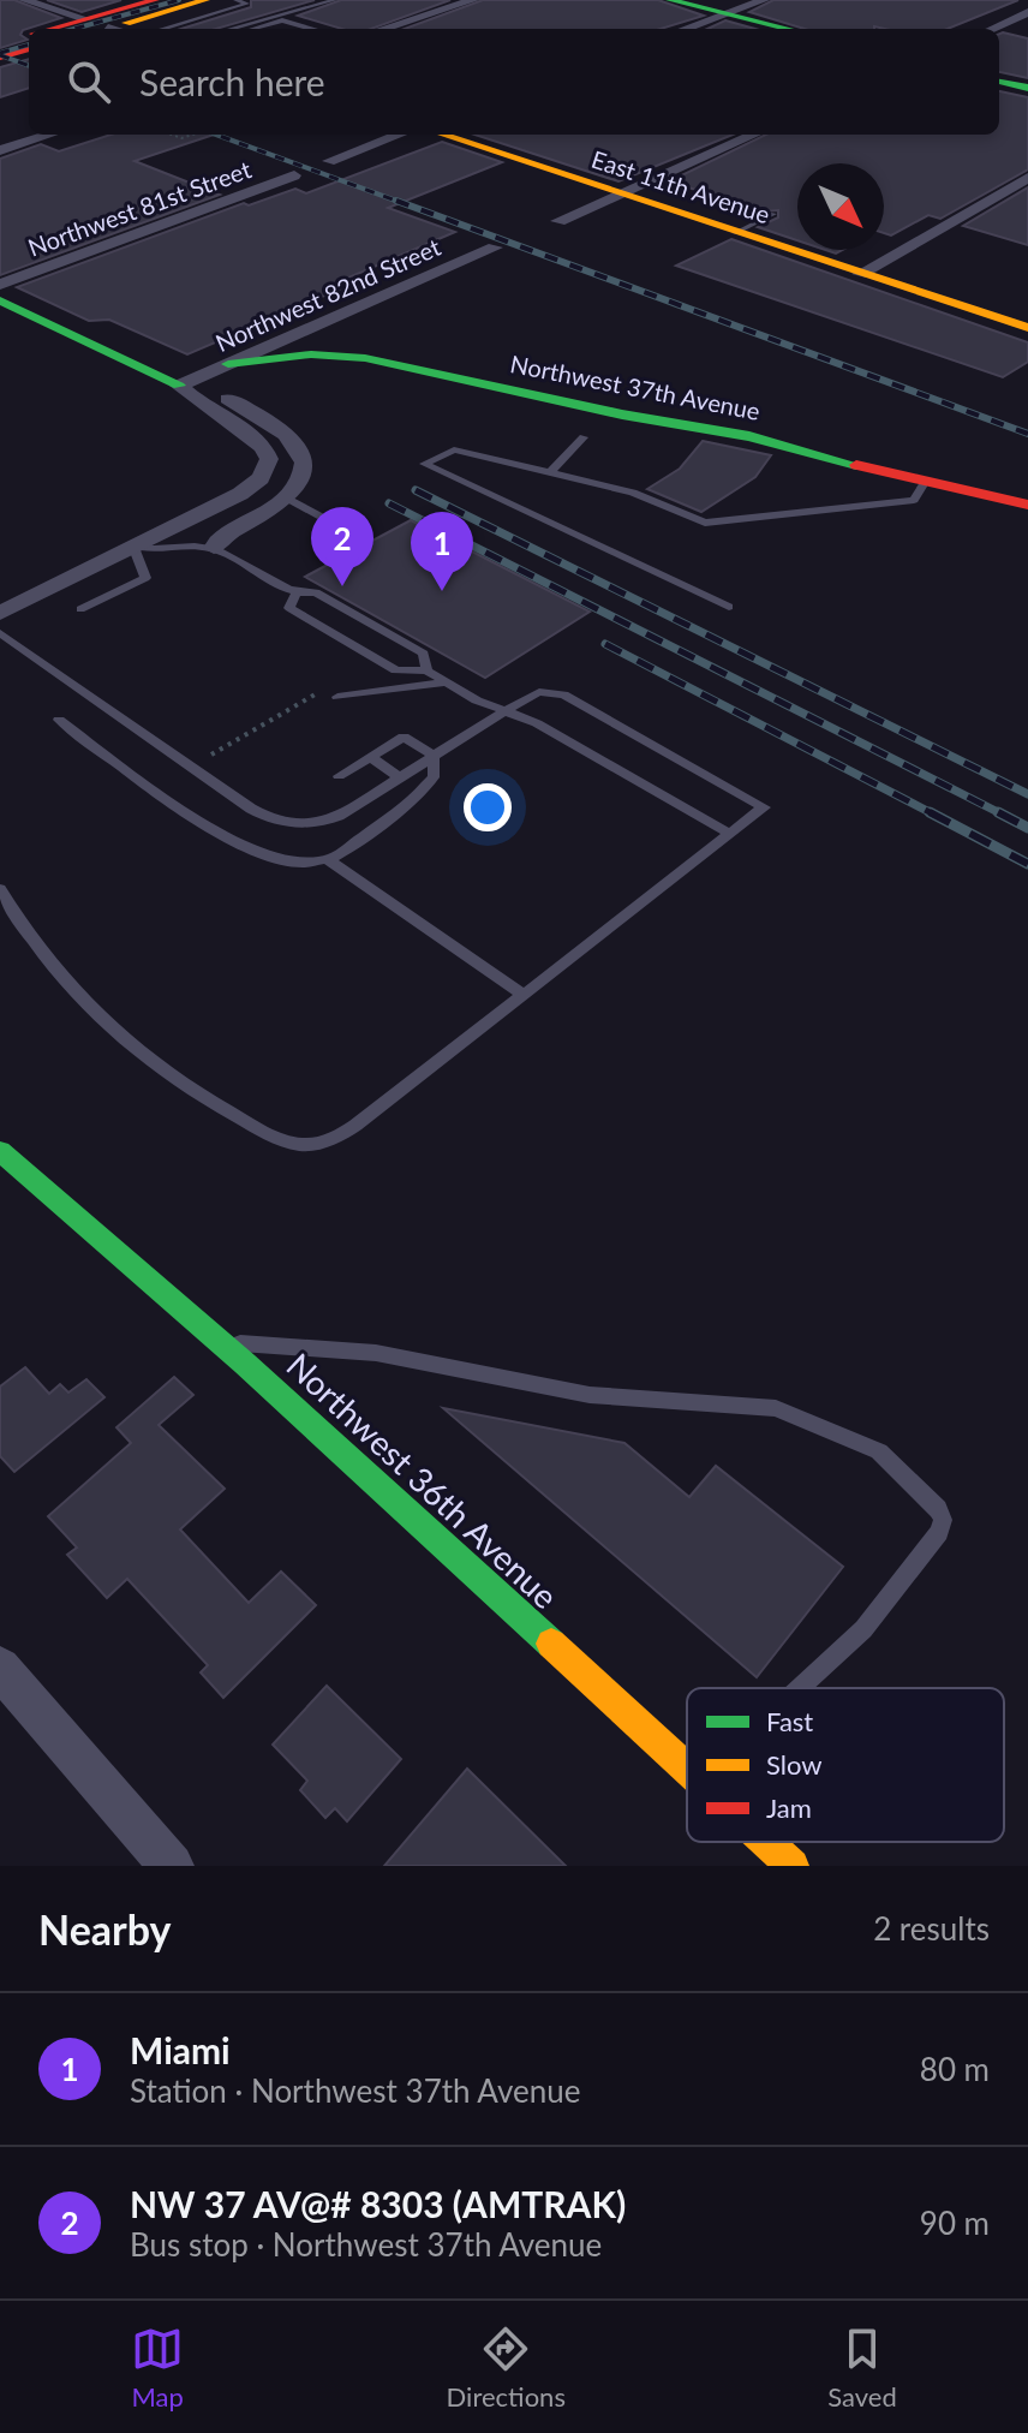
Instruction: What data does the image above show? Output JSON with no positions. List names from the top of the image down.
{
  "streets": {
    "street": [
      "East 11th Avenue",
      "Northwest 81st Street",
      "Northwest 82nd Street",
      "Northwest 37th Avenue",
      "Northwest 36th Avenue"
    ]
  },
  "crossings": [
    ["Northwest 82nd Street", "Northwest 37th Avenue"]
  ],
  "legend": ["Fast", "Slow", "Jam"],
  "north": "bottom right",
  "page": {
    "search": "Search here",
    "pins": ["2", "1"],
    "heading": ["Nearby", "2 results"],
    "list": [
      {
        "mark": "1",
        "name": "Miami",
        "note": "Station · Northwest 37th Avenue",
        "value": "80 m"
      },
      {
        "mark": "2",
        "name": "NW 37 AV@# 8303 (AMTRAK)",
        "note": "Bus stop · Northwest 37th Avenue",
        "value": "90 m"
      }
    ],
    "nav": ["Map", "Directions", "Saved"]
  }
}
